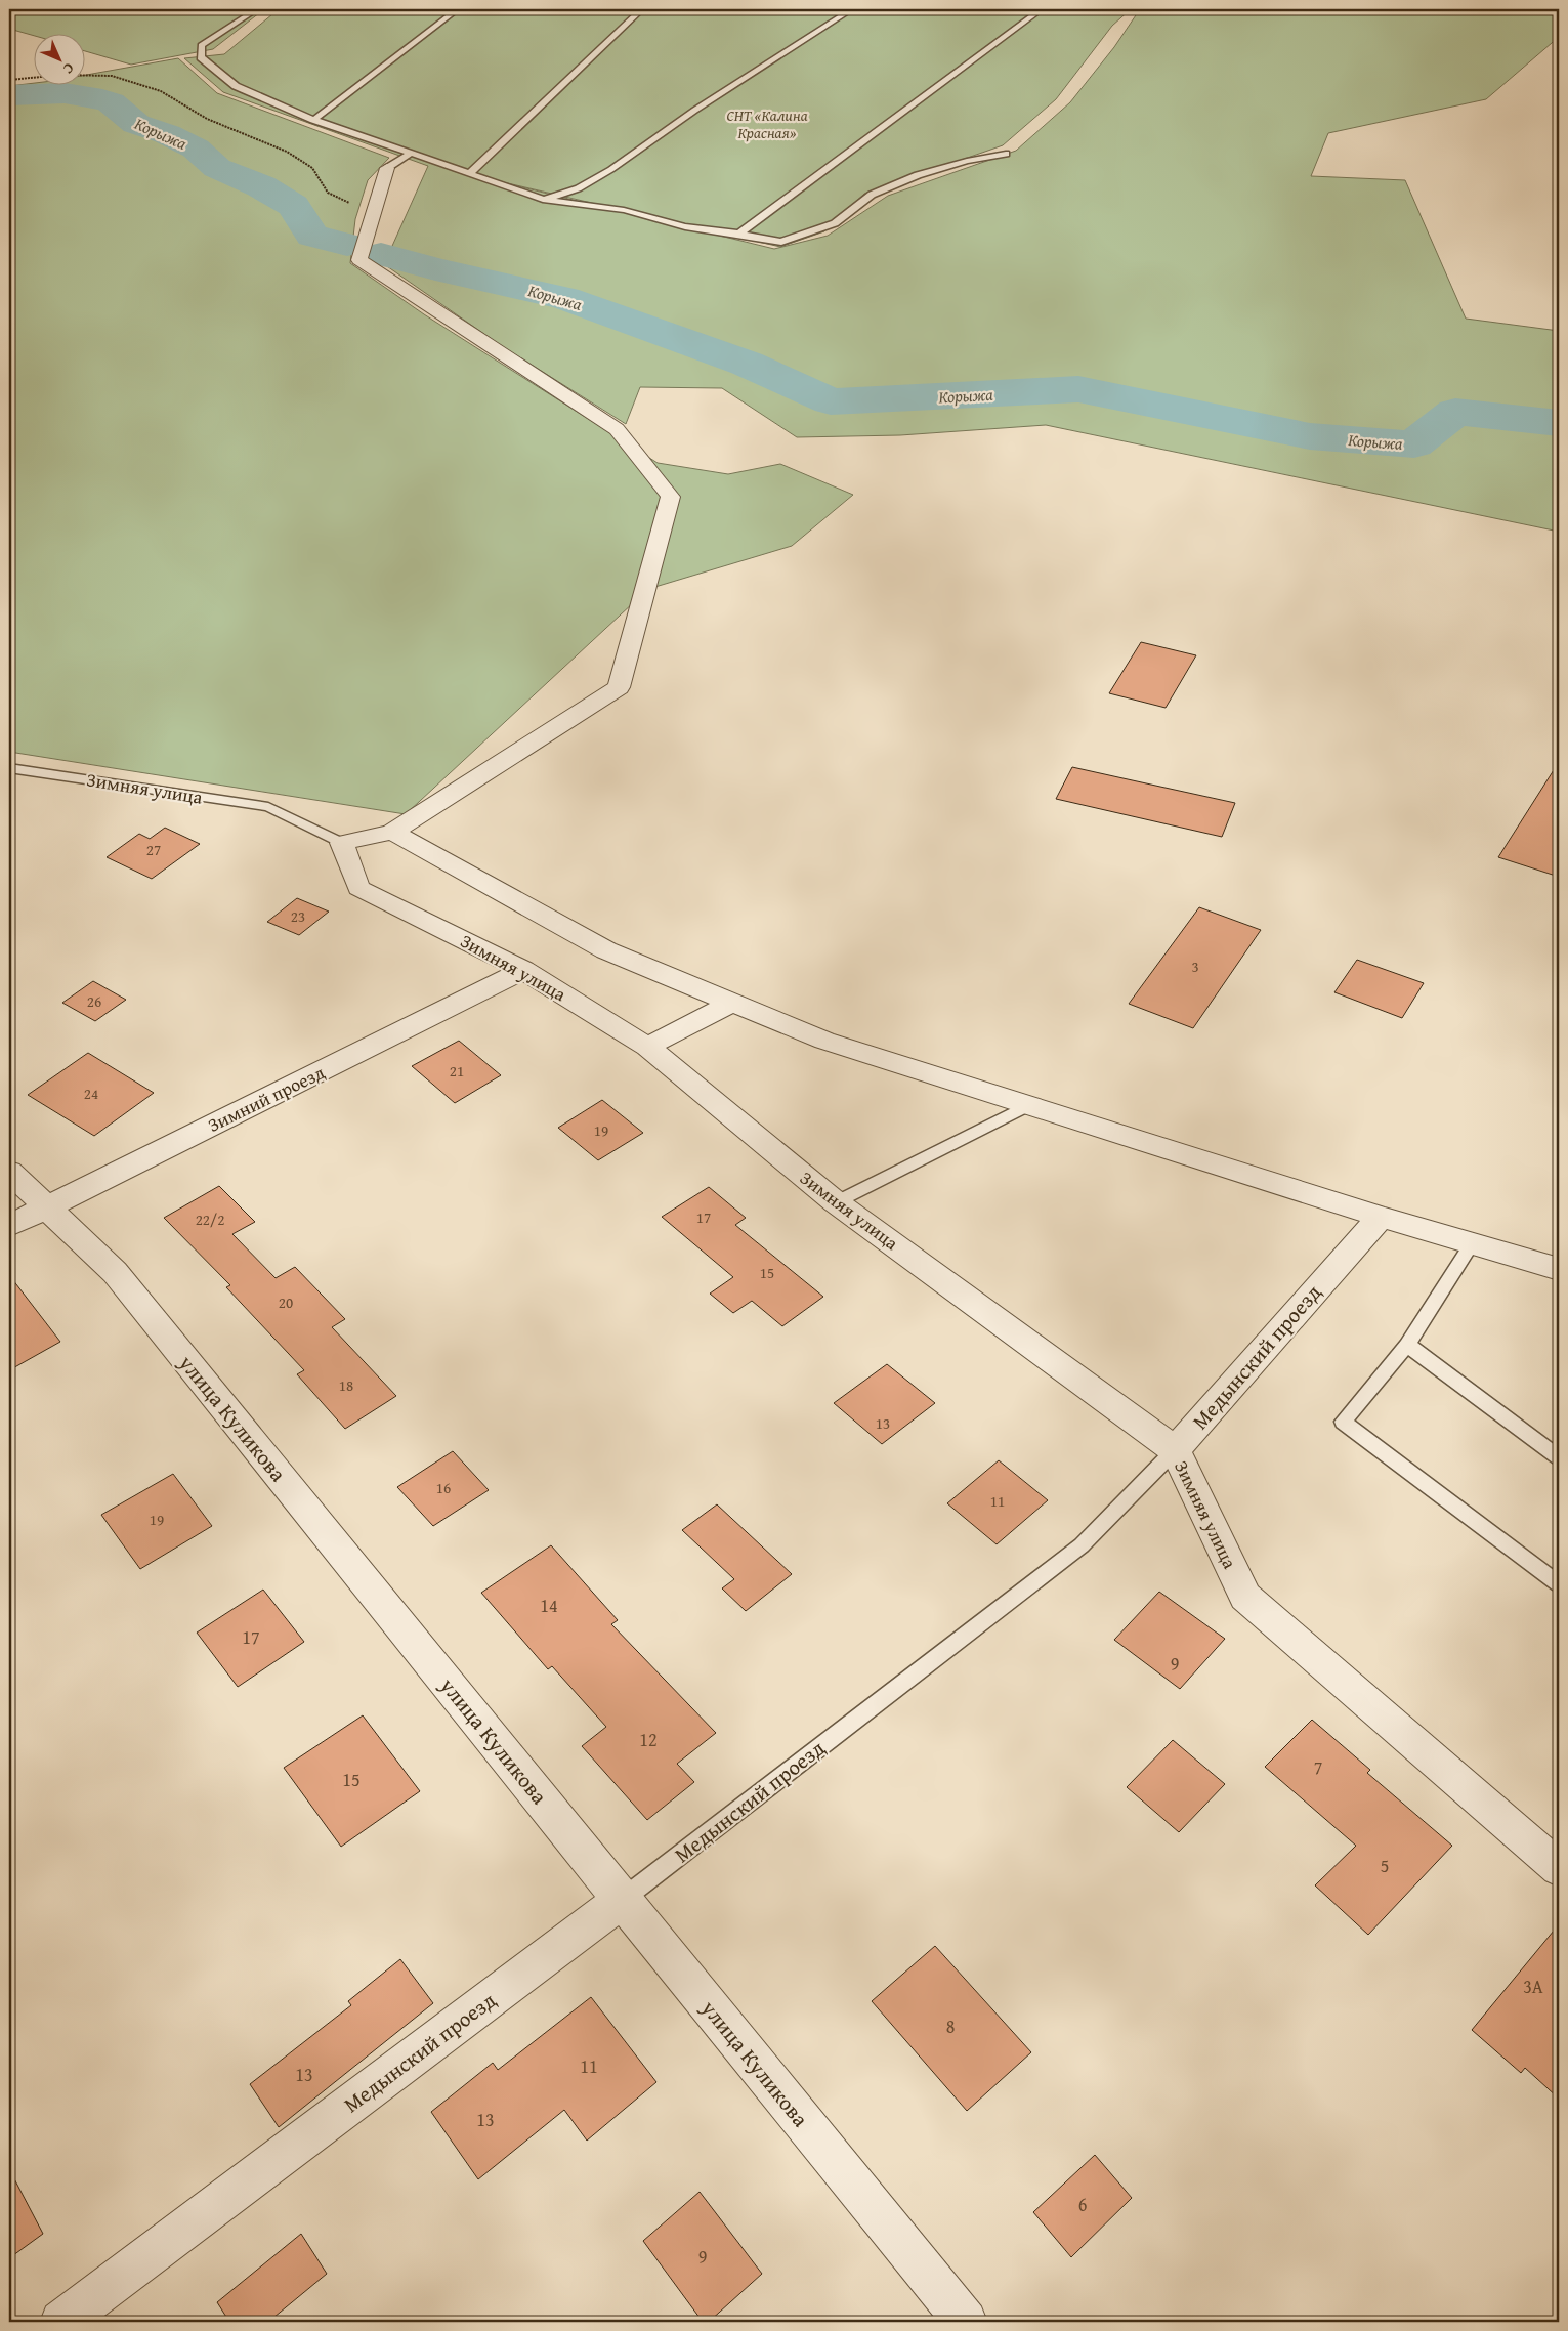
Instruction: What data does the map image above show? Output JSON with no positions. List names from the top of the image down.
{
  "streets": {
    "street": [
      "Зимняя улица",
      "Зимний проезд",
      "Медынский проезд",
      "улица Куликова"
    ]
  },
  "crossings": [
    ["Зимняя улица", "Зимний проезд"],
    ["Зимняя улица", "Медынский проезд"],
    ["Зимний проезд", "улица Куликова"],
    ["Медынский проезд", "улица Куликова"]
  ],
  "water": ["Корыжа"],
  "parks": ["СНТ «Калина Красная»"],
  "house_numbers": [
    "27",
    "23",
    "3",
    "26",
    "21",
    "24",
    "19",
    "17",
    "22/2",
    "15",
    "20",
    "18",
    "13",
    "16",
    "11",
    "19",
    "14",
    "17",
    "9",
    "12",
    "7",
    "15",
    "5",
    "3А",
    "8",
    "11",
    "13",
    "13",
    "6",
    "9"
  ],
  "north": "bottom right"
}
